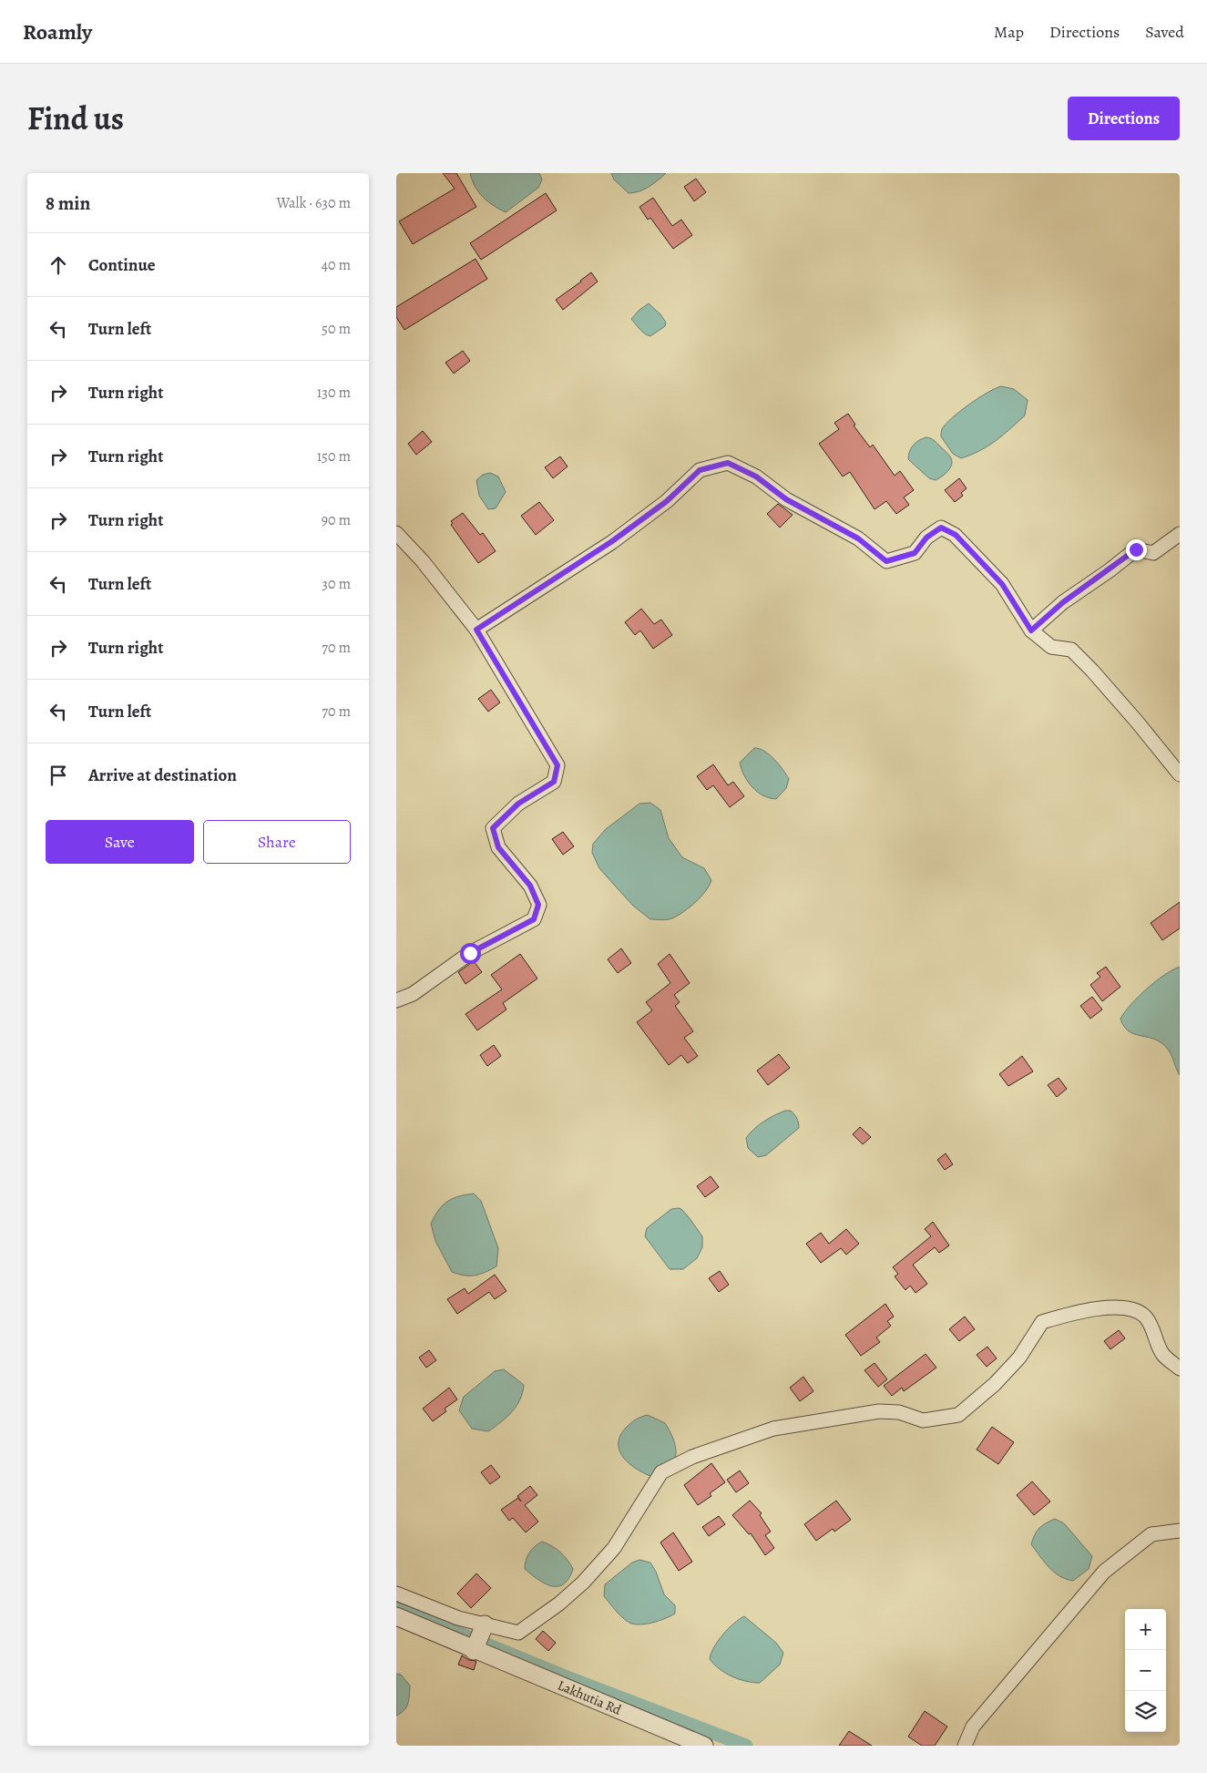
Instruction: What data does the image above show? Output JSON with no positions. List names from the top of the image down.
{
  "streets": {
    "street": ["Lakhutia Rd"]
  },
  "page": {
    "header": "Roamly",
    "nav": ["Map", "Directions", "Saved"],
    "title": "Find us",
    "buttons": [
      "Directions",
      ["Save", "Share"]
    ],
    "heading": ["8 min", "Walk · 630 m"],
    "list": [
      ["Continue", "40 m"],
      ["Turn left", "50 m"],
      ["Turn right", "130 m"],
      ["Turn right", "150 m"],
      ["Turn right", "90 m"],
      ["Turn left", "30 m"],
      ["Turn right", "70 m"],
      ["Turn left", "70 m"],
      "Arrive at destination"
    ],
    "map_buttons": ["+", "−"]
  }
}
